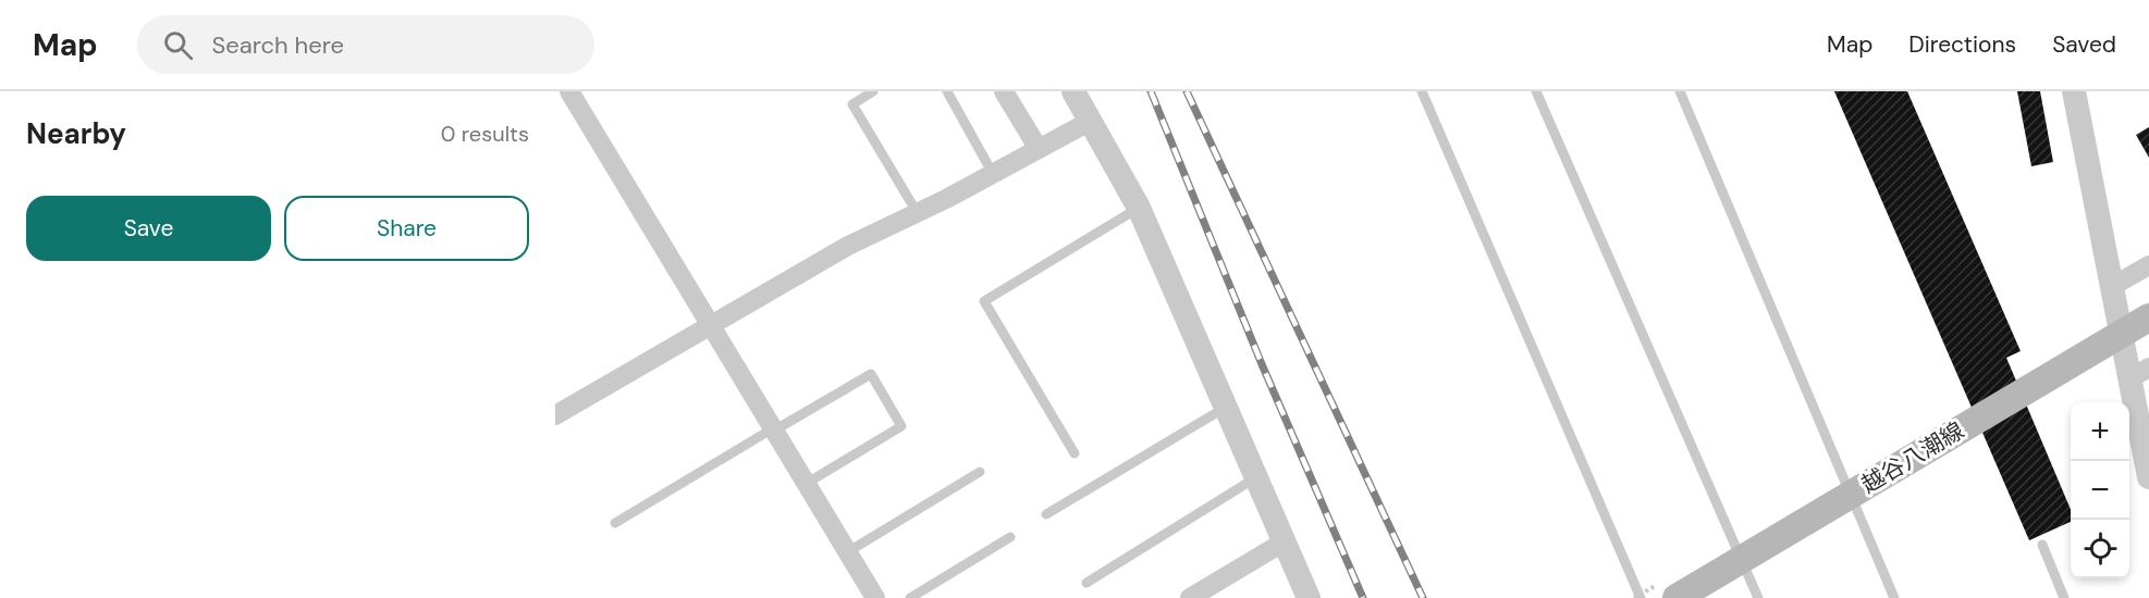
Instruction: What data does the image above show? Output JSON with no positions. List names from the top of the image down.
{
  "streets": {
    "main road": ["越谷八潮線"]
  },
  "page": {
    "header": "Map",
    "search": "Search here",
    "nav": ["Map", "Directions", "Saved"],
    "heading": ["Nearby", "0 results"],
    "buttons": ["Save", "Share"],
    "map_buttons": ["+", "−"]
  }
}
